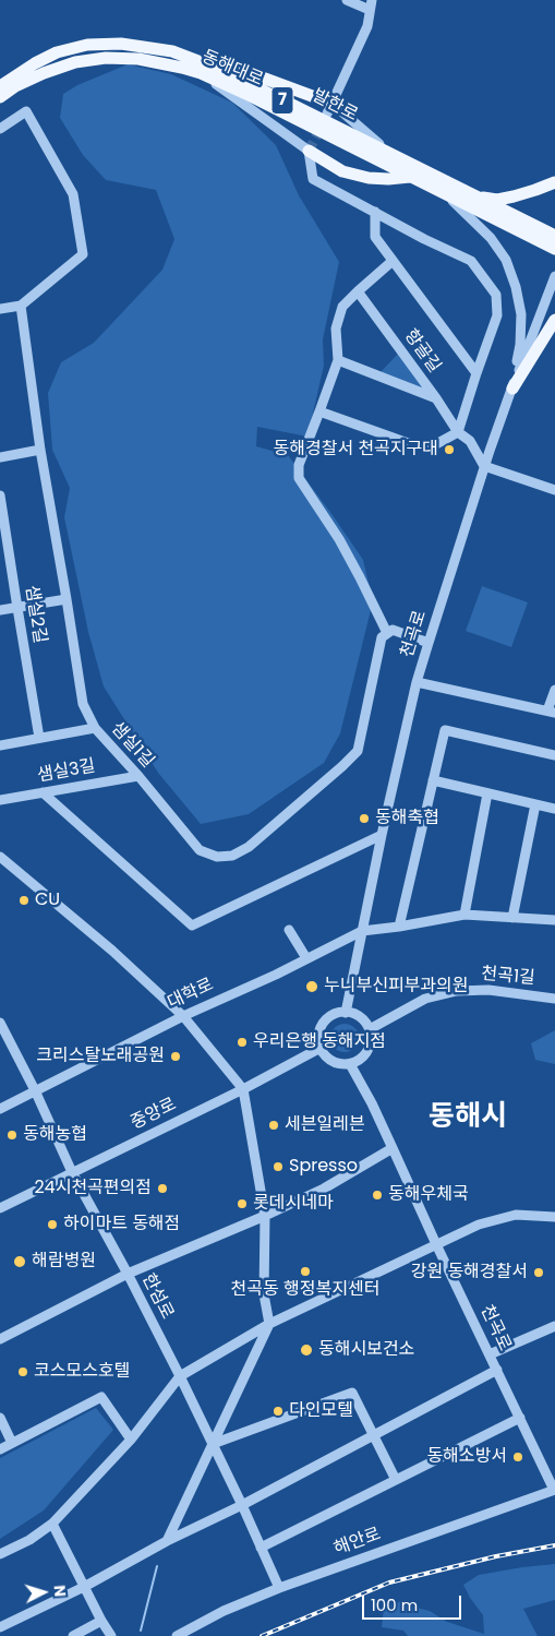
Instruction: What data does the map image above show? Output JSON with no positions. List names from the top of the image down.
{
  "streets": {
    "main road": ["동해대로", "7", "발한로"],
    "street": [
      "항골길",
      "샘실2길",
      "천곡로",
      "샘실1길",
      "샘실3길",
      "천곡1길",
      "대학로",
      "중앙로",
      "한섬로",
      "해안로"
    ]
  },
  "crossings": [
    ["동해대로", "발한로"],
    ["항골길", "천곡로"],
    ["천곡로", "천곡1길"],
    ["천곡로", "대학로"],
    ["천곡로", "중앙로"],
    ["천곡로", "해안로"],
    ["샘실1길", "샘실3길"],
    ["천곡1길", "중앙로"],
    ["대학로", "한섬로"],
    ["중앙로", "한섬로"],
    ["한섬로", "해안로"]
  ],
  "districts": ["동해시"],
  "places": [
    "동해경찰서 천곡지구대",
    "동해축협",
    "CU",
    "누니부신피부과의원",
    "우리은행 동해지점",
    "크리스탈노래공원",
    "세븐일레븐",
    "동해농협",
    "Spresso",
    "24시천곡편의점",
    "동해우체국",
    "롯데시네마",
    "하이마트 동해점",
    "해람병원",
    "천곡동 행정복지센터",
    "강원 동해경찰서",
    "동해시보건소",
    "코스모스호텔",
    "다인모텔",
    "동해소방서"
  ],
  "scale_bar": "100 m",
  "north": "right"
}
